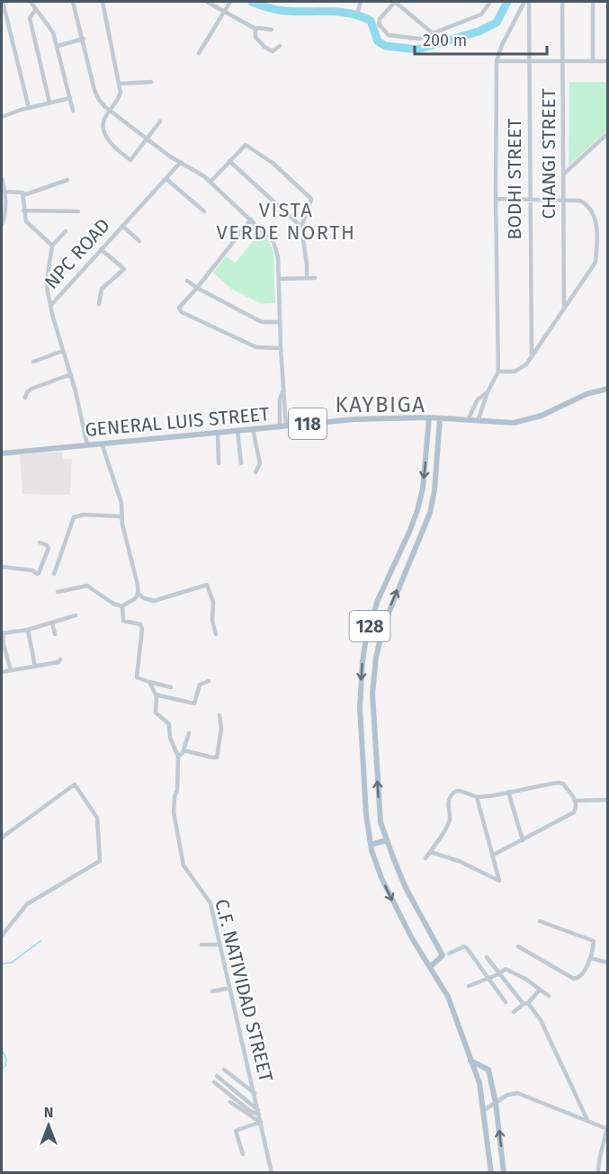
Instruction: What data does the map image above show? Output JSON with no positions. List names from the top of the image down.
{
  "streets": {
    "main road": ["GENERAL LUIS STREET", "118", "128"],
    "street": [
      "CHANGI STREET",
      "BODHI STREET",
      "NPC ROAD",
      "C.F. NATIVIDAD STREET"
    ]
  },
  "crossings": [
    ["NPC ROAD", "GENERAL LUIS STREET"],
    ["GENERAL LUIS STREET", "128"]
  ],
  "districts": ["VISTA VERDE NORTH", "KAYBIGA"],
  "scale_bar": "200 m",
  "north": "top"
}
